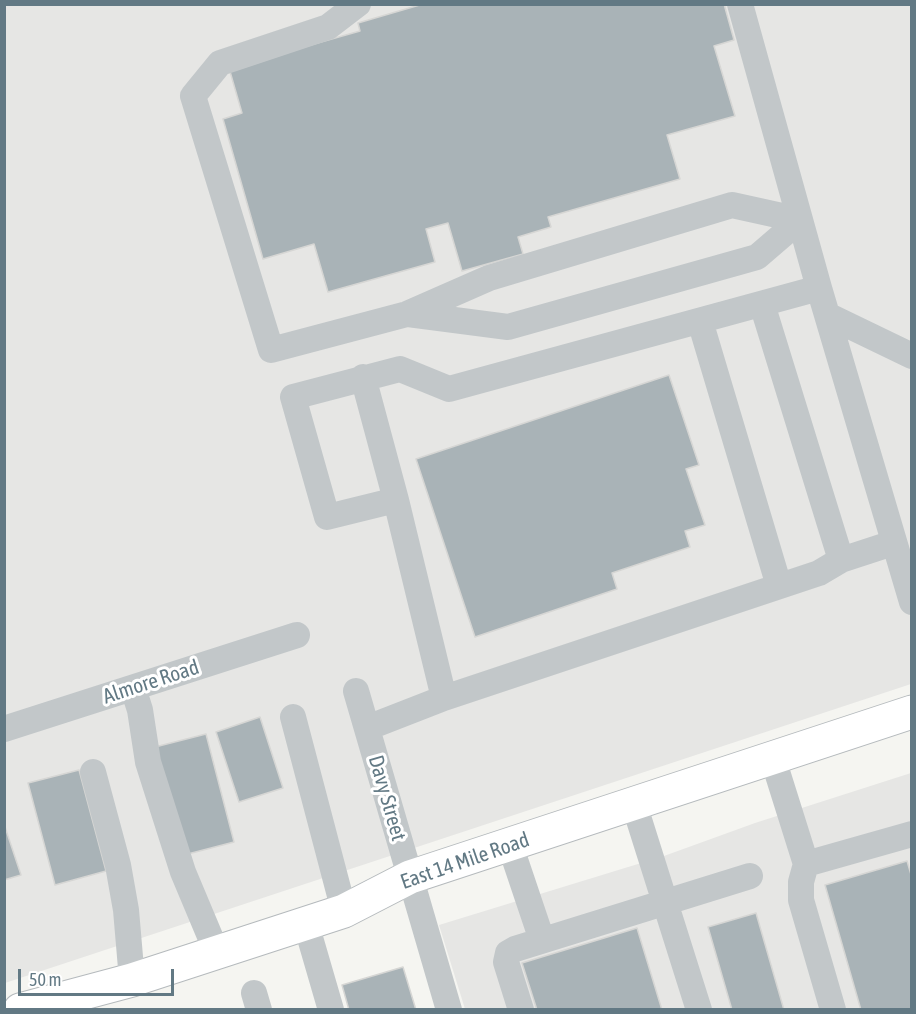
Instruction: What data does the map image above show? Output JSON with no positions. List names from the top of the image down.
{
  "streets": {
    "main road": ["East 14 Mile Road"],
    "street": ["Almore Road", "Davy Street"]
  },
  "crossings": [
    ["Davy Street", "East 14 Mile Road"]
  ],
  "scale_bar": "50 m"
}
